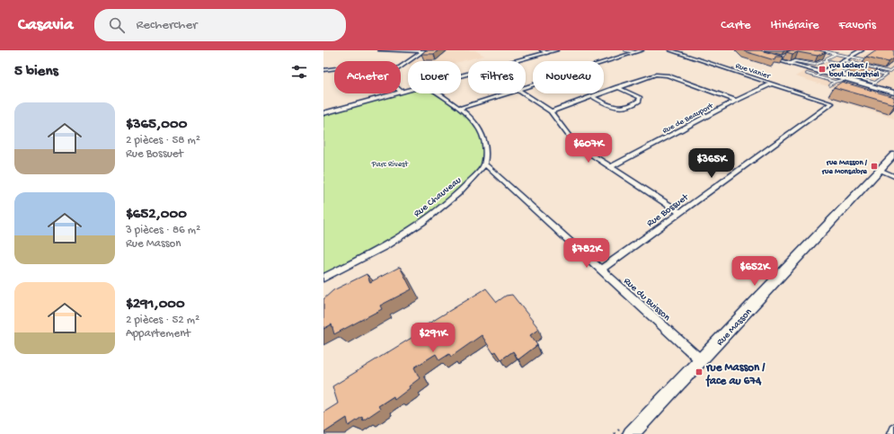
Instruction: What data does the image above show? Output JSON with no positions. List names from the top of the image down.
{
  "streets": {
    "street": [
      "Rue Vanier",
      "Rue de Beauport",
      "Rue Chauveau",
      "Rue Bossuet",
      "Rue du Buisson",
      "Rue Masson"
    ]
  },
  "crossings": [
    ["Rue Vanier", "Rue de Beauport"],
    ["Rue Vanier", "Rue Bossuet"],
    ["Rue Chauveau", "Rue du Buisson"],
    ["Rue Bossuet", "Rue du Buisson"],
    ["Rue du Buisson", "Rue Masson"]
  ],
  "parks": ["Parc Rivest"],
  "places": {
    "transit": ["rue Leclerc / boul. Industriel", "rue Masson / rue Monsabre", "rue Masson / face au 674"]
  },
  "page": {
    "header": "Casavia",
    "search": "Rechercher",
    "nav": ["Carte", "Itinéraire", "Favoris"],
    "heading": "5 biens",
    "chip": [
      "Acheter",
      "Louer",
      "Filtres",
      "Nouveau"
    ],
    "list": [
      {
        "name": "$365,000",
        "note": "2 pièces · 58 m² · Rue Bossuet"
      },
      {
        "name": "$652,000",
        "note": "3 pièces · 86 m² · Rue Masson"
      },
      {
        "name": "$291,000",
        "note": "2 pièces · 52 m² · Appartement"
      }
    ],
    "price": [
      "$607K",
      "$365K",
      "$782K",
      "$652K",
      "$291K"
    ]
  }
}
